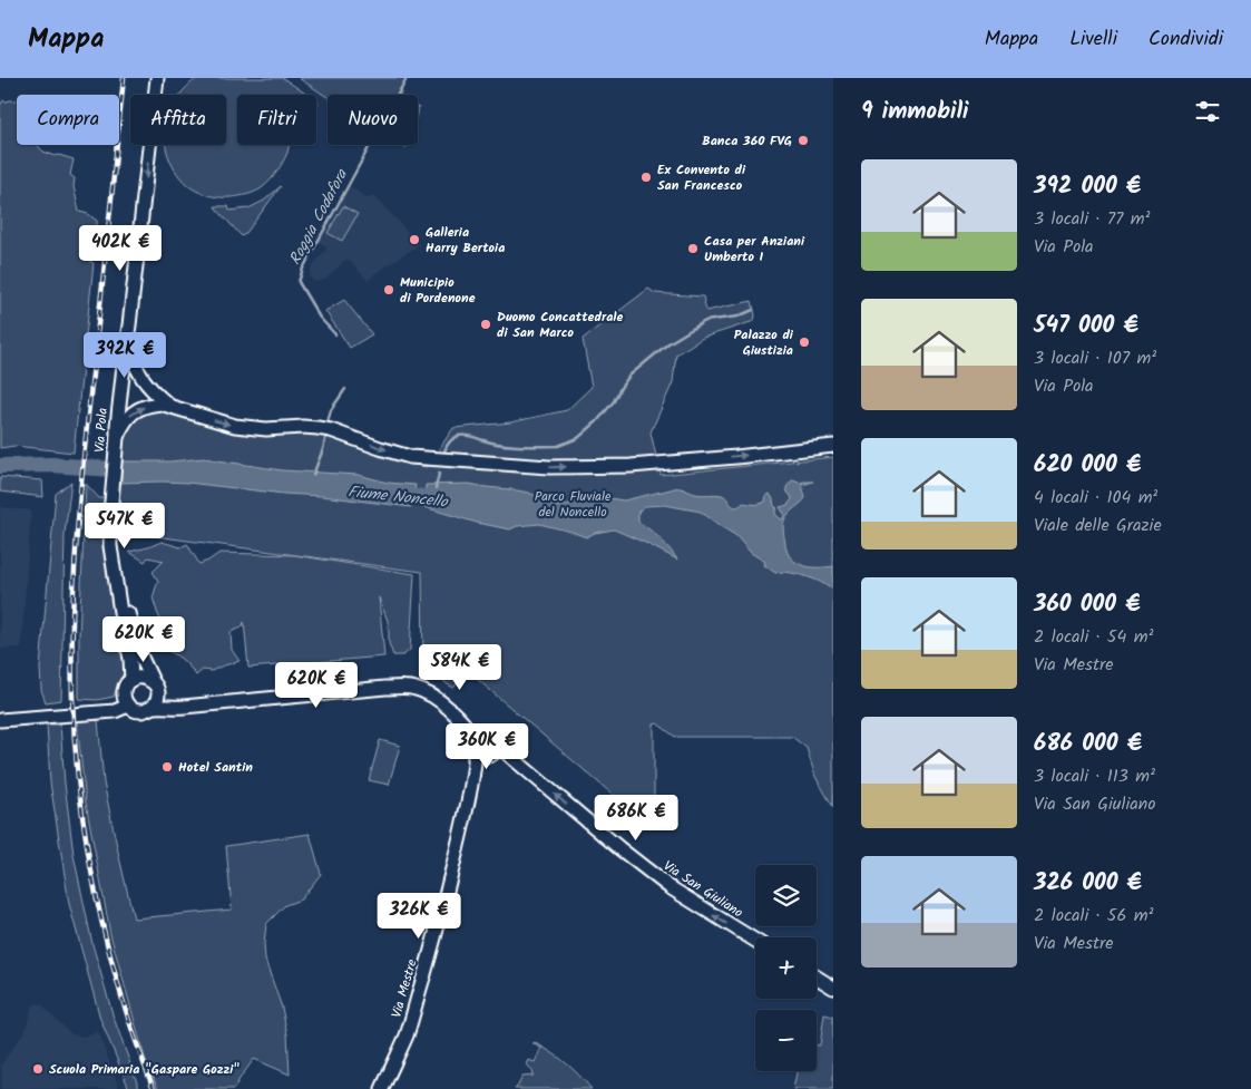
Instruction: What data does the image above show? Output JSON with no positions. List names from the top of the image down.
{
  "streets": {
    "main road": ["Via Pola", "Via San Giuliano", "Via Mestre"]
  },
  "crossings": [
    ["Via San Giuliano", "Via Mestre"]
  ],
  "one_way": ["Via San Giuliano"],
  "water": ["Roggia Codafora", "Fiume Noncello"],
  "parks": ["Parco Fluviale del Noncello"],
  "places": [
    "Banca 360 FVG",
    "Ex Convento di San Francesco",
    "Galleria Harry Bertoia",
    "Casa per Anziani Umberto I",
    "Municipio di Pordenone",
    "Duomo Concattedrale di San Marco",
    "Palazzo di Giustizia",
    "Hotel Santin",
    "Scuola Primaria \"Gaspare Gozzi\""
  ],
  "page": {
    "header": "Mappa",
    "nav": ["Mappa", "Livelli", "Condividi"],
    "heading": "9 immobili",
    "chip": [
      "Compra",
      "Affitta",
      "Filtri",
      "Nuovo"
    ],
    "list": [
      {
        "name": "392 000 €",
        "note": "3 locali · 77 m² · Via Pola"
      },
      {
        "name": "547 000 €",
        "note": "3 locali · 107 m² · Via Pola"
      },
      {
        "name": "620 000 €",
        "note": "4 locali · 104 m² · Viale delle Grazie"
      },
      {
        "name": "360 000 €",
        "note": "2 locali · 54 m² · Via Mestre"
      },
      {
        "name": "686 000 €",
        "note": "3 locali · 113 m² · Via San Giuliano"
      },
      {
        "name": "326 000 €",
        "note": "2 locali · 56 m² · Via Mestre"
      }
    ],
    "price": [
      "402K €",
      "392K €",
      "547K €",
      "620K €",
      "584K €",
      "620K €",
      "360K €",
      "686K €",
      "326K €"
    ],
    "map_buttons": ["+", "−"]
  }
}
